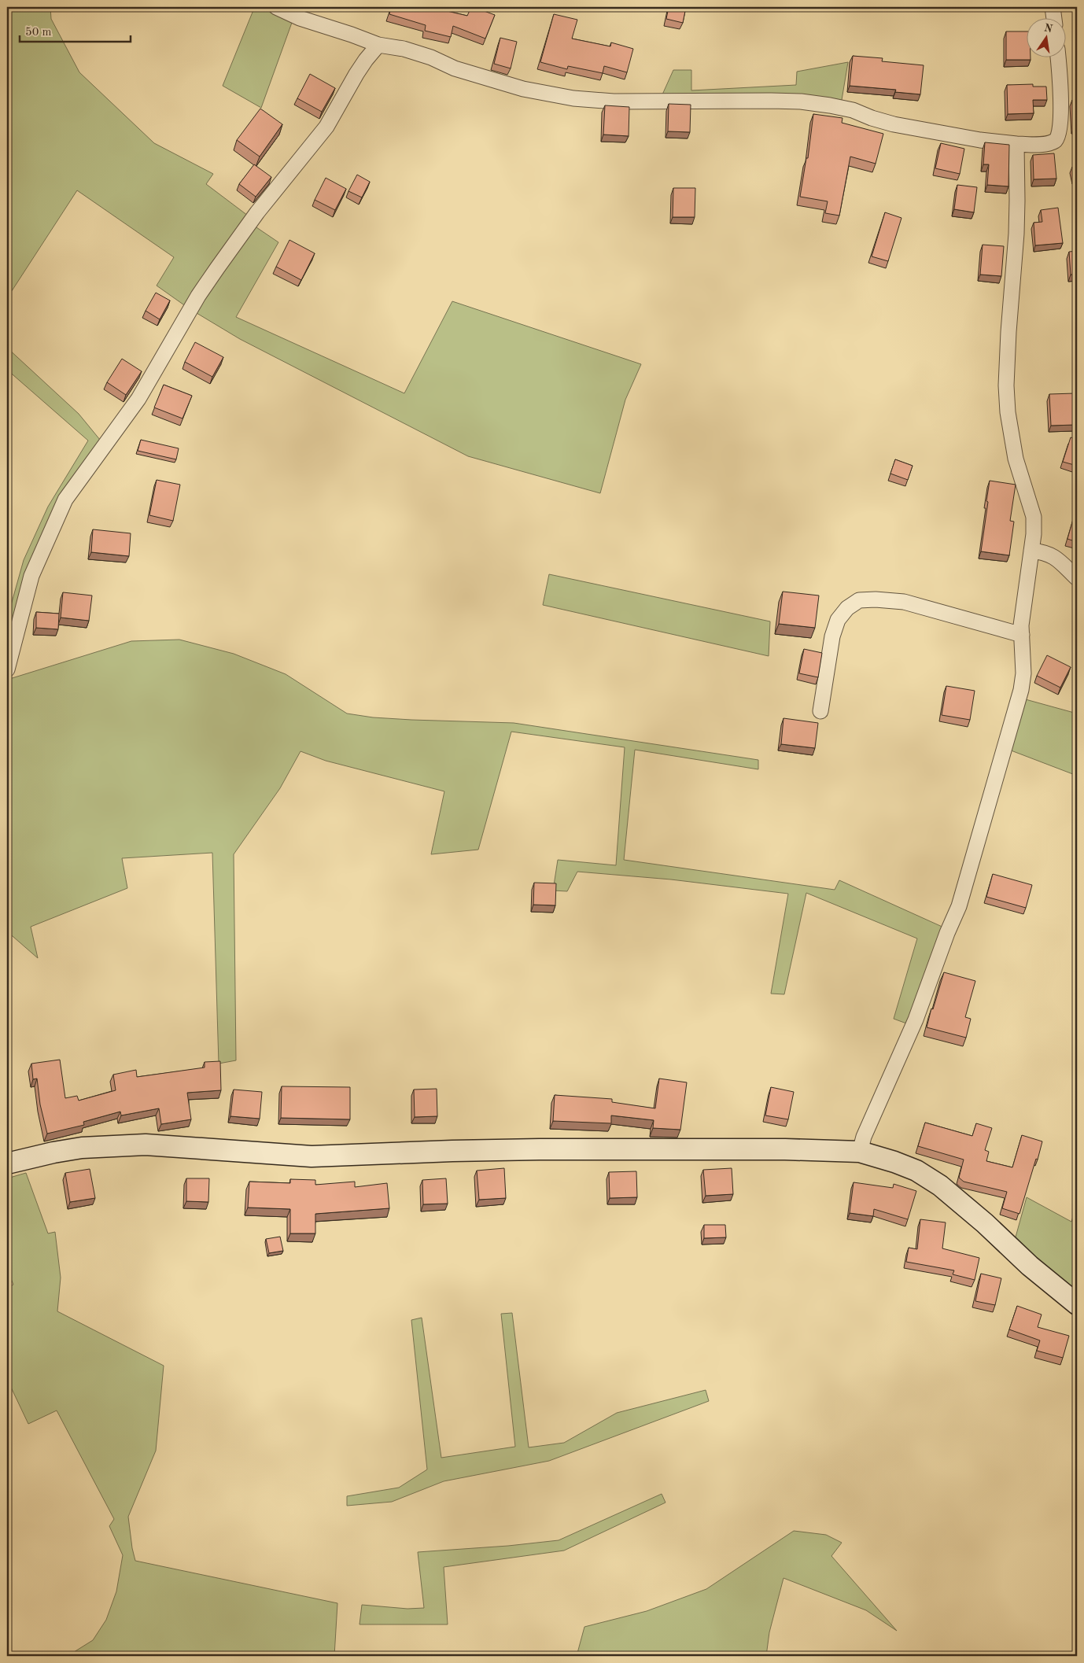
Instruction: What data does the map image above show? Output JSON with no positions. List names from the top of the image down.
{
  "scale_bar": "50 m",
  "north": "top"
}
